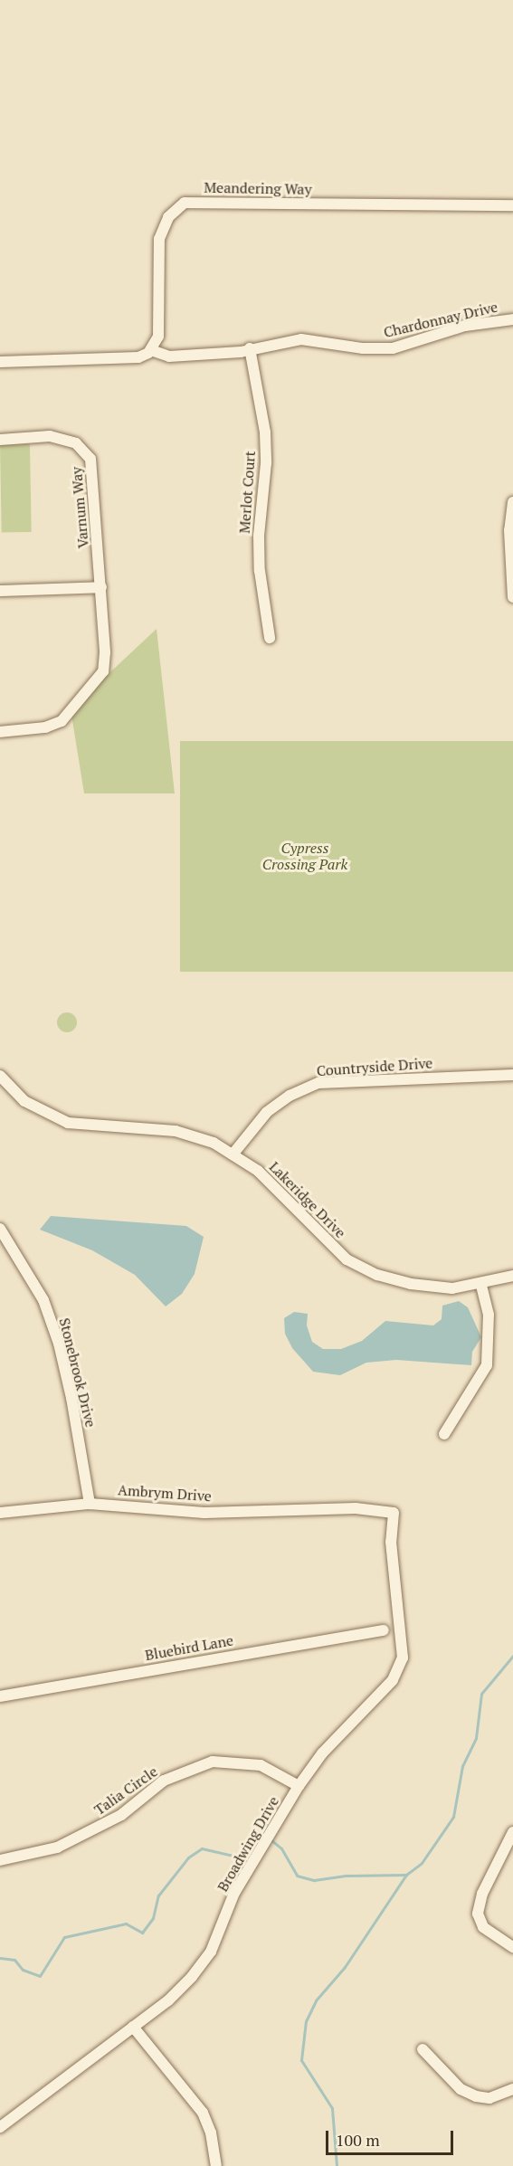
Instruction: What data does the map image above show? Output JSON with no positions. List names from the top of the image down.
{
  "streets": {
    "street": [
      "Meandering Way",
      "Chardonnay Drive",
      "Merlot Court",
      "Varnum Way",
      "Countryside Drive",
      "Lakeridge Drive",
      "Stonebrook Drive",
      "Ambrym Drive",
      "Bluebird Lane",
      "Talia Circle",
      "Broadwing Drive"
    ]
  },
  "crossings": [
    ["Meandering Way", "Chardonnay Drive"],
    ["Chardonnay Drive", "Merlot Court"],
    ["Countryside Drive", "Lakeridge Drive"],
    ["Stonebrook Drive", "Ambrym Drive"],
    ["Ambrym Drive", "Broadwing Drive"],
    ["Talia Circle", "Broadwing Drive"]
  ],
  "parks": ["Cypress Crossing Park"],
  "scale_bar": "100 m"
}
